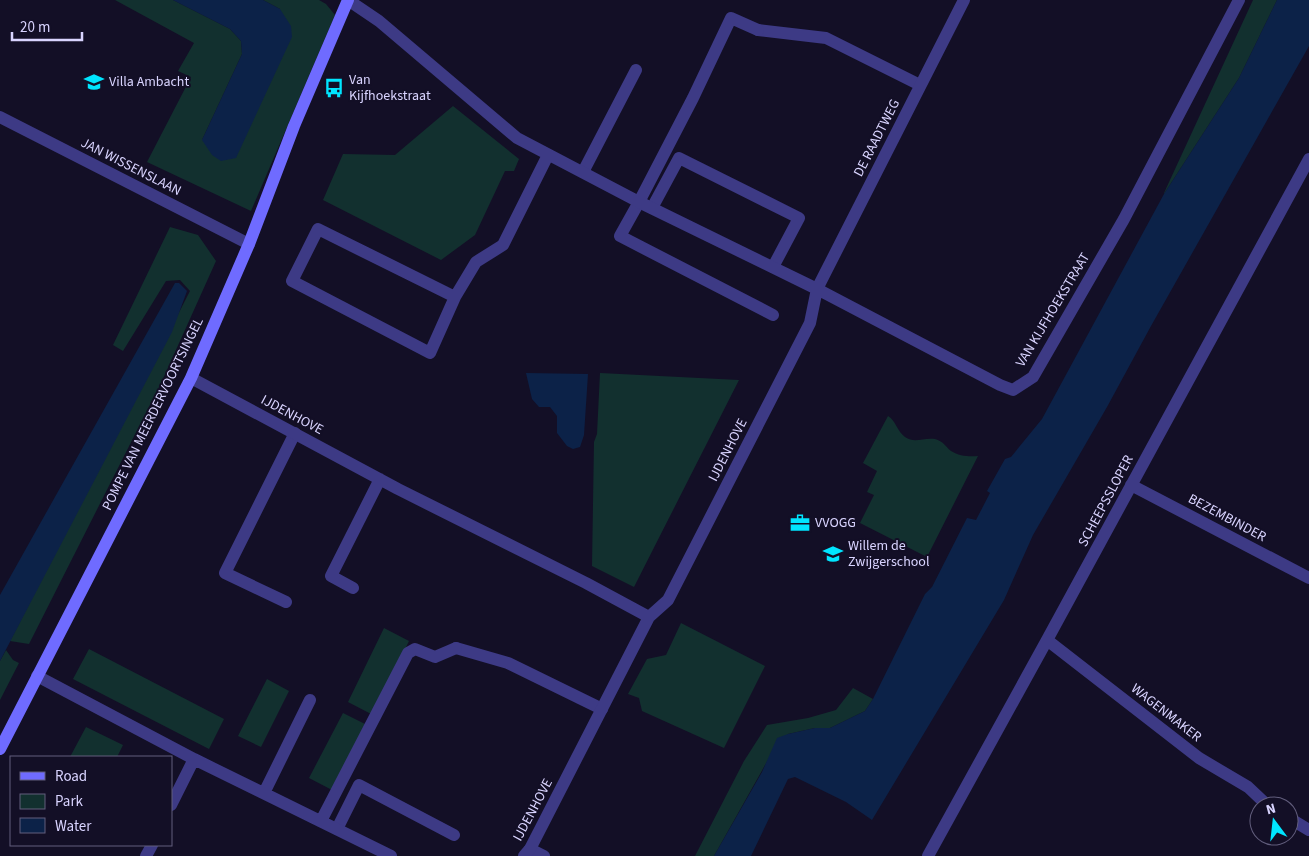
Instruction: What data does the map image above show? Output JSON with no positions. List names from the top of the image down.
{
  "streets": {
    "street": [
      "DE RAADTWEG",
      "JAN WISSENSLAAN",
      "VAN KIJFHOEKSTRAAT",
      "POMPE VAN MEERDERVOORTSINGEL",
      "IJDENHOVE",
      "SCHEEPSSLOPER",
      "BEZEMBINDER",
      "WAGENMAKER"
    ]
  },
  "crossings": [
    ["DE RAADTWEG", "VAN KIJFHOEKSTRAAT"],
    ["DE RAADTWEG", "IJDENHOVE"],
    ["JAN WISSENSLAAN", "POMPE VAN MEERDERVOORTSINGEL"],
    ["VAN KIJFHOEKSTRAAT", "POMPE VAN MEERDERVOORTSINGEL"],
    ["VAN KIJFHOEKSTRAAT", "IJDENHOVE"],
    ["POMPE VAN MEERDERVOORTSINGEL", "IJDENHOVE"],
    ["SCHEEPSSLOPER", "BEZEMBINDER"],
    ["SCHEEPSSLOPER", "WAGENMAKER"]
  ],
  "places": {
    "school or university": ["Villa Ambacht", "Willem de Zwijgerschool"],
    "bus stop": ["Van Kijfhoekstraat"],
    "office": ["VVOGG"]
  },
  "legend": ["Road", "Park", "Water"],
  "scale_bar": "20 m",
  "north": "top"
}
